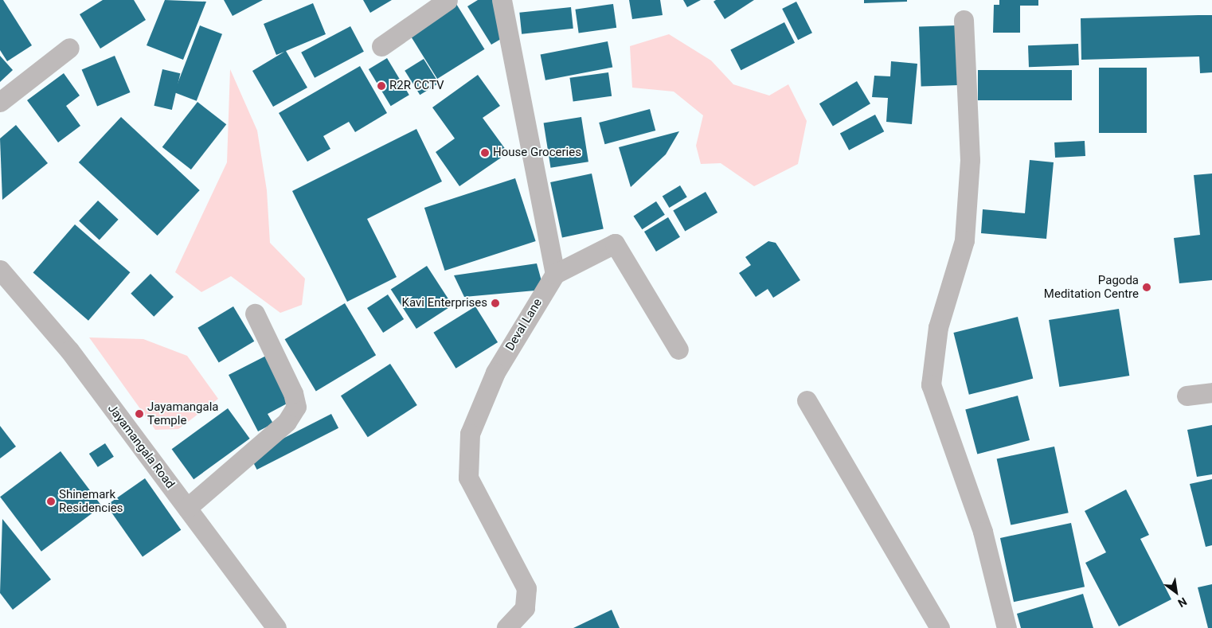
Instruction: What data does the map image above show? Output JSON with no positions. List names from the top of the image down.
{
  "streets": {
    "street": ["Deval Lane", "Jayamangala Road"]
  },
  "places": [
    "R2R CCTV",
    "House Groceries",
    "Pagoda Meditation Centre",
    "Kavi Enterprises",
    "Jayamangala Temple",
    "Shinemark Residencies"
  ],
  "north": "bottom right"
}
